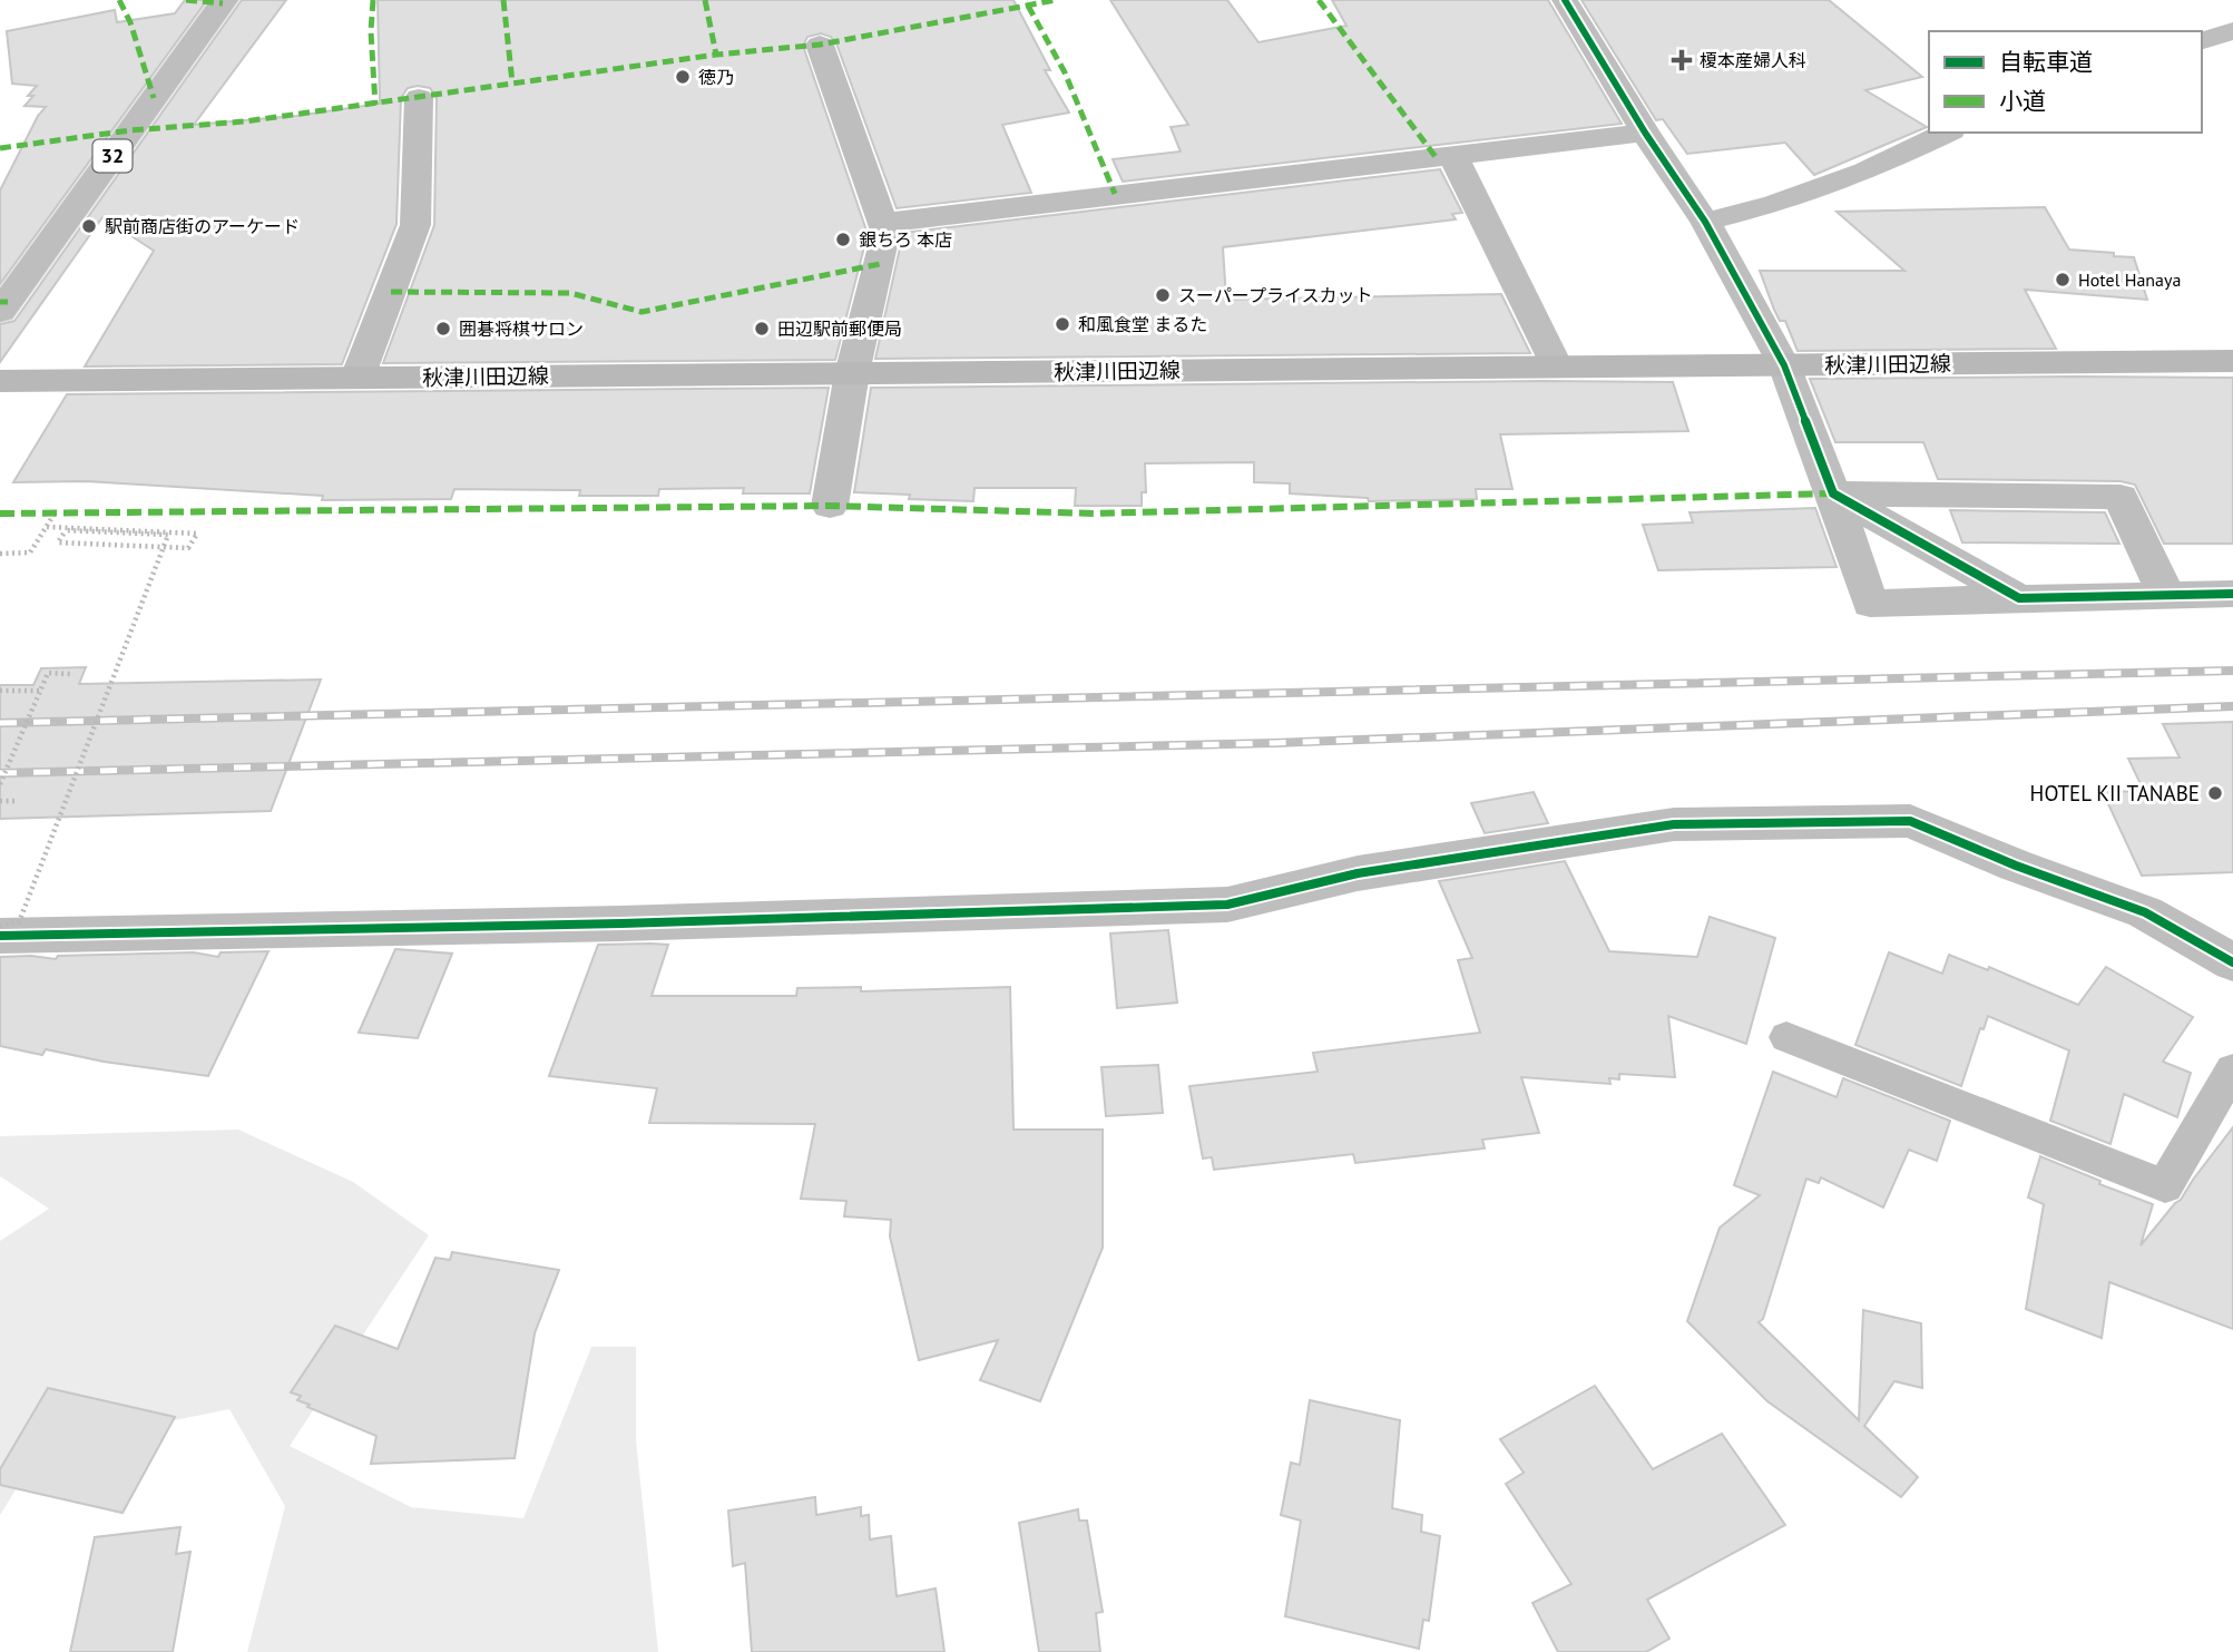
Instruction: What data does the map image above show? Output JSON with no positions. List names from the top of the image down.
{
  "streets": {
    "main road": ["秋津川田辺線"],
    "street": ["32"]
  },
  "places": {
    "health": ["榎本産婦人科"],
    "other": [
      "徳乃",
      "駅前商店街のアーケード",
      "銀ちろ 本店",
      "Hotel Hanaya",
      "スーパープライスカット",
      "和風食堂 まるた",
      "囲碁将棋サロン",
      "田辺駅前郵便局",
      "HOTEL KII TANABE"
    ]
  },
  "legend": ["自転車道", "小道"]
}
